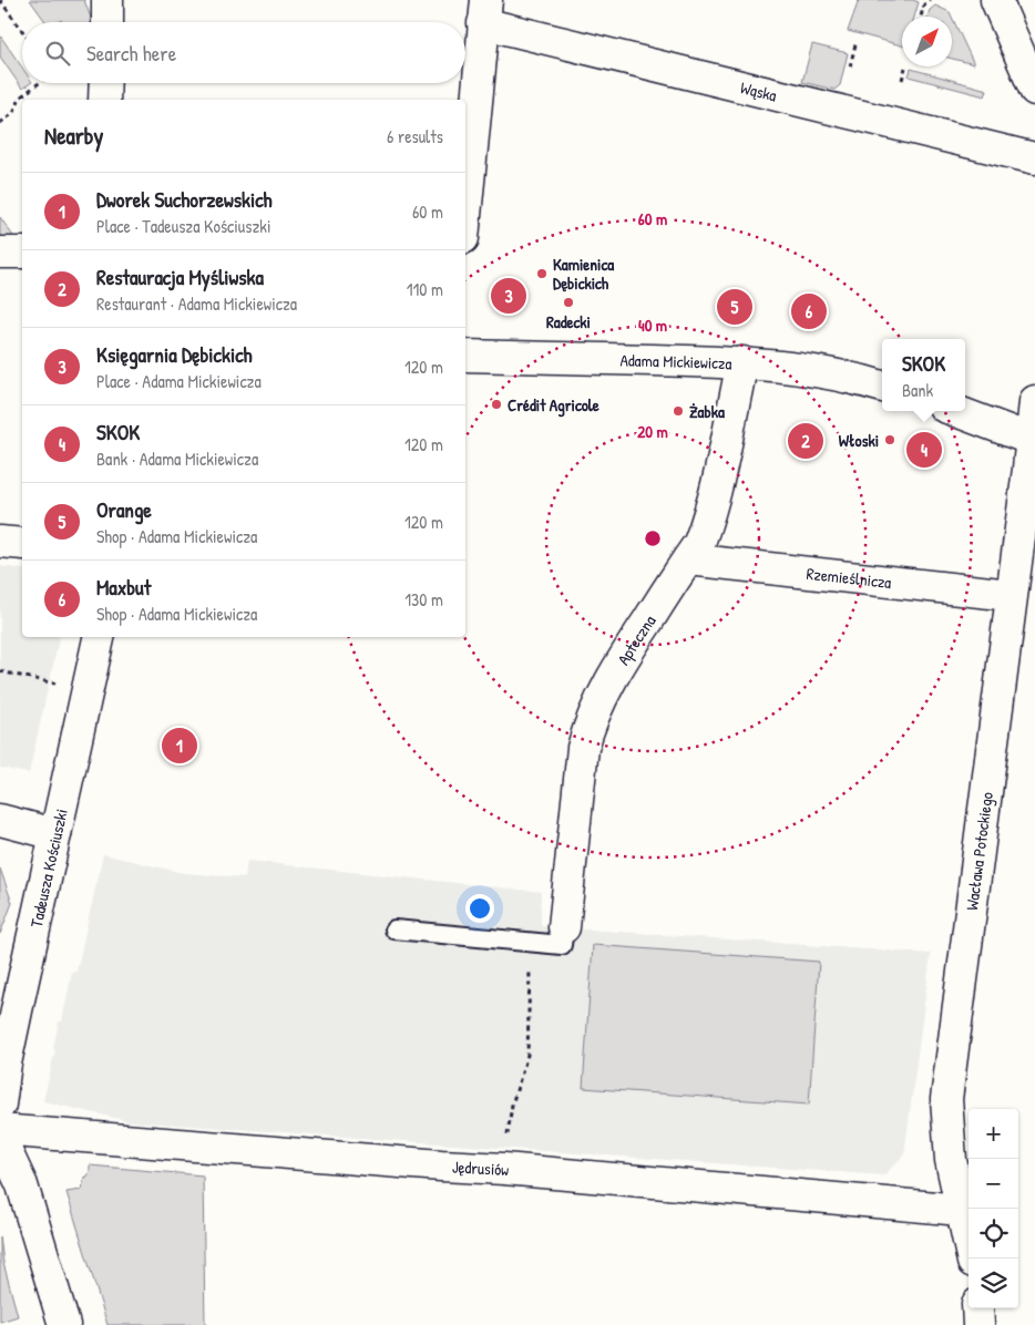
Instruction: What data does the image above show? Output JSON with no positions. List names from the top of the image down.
{
  "streets": {
    "street": [
      "Wąska",
      "Adama Mickiewicza",
      "Rzemieślnicza",
      "Apteczna",
      "Wacława Potockiego",
      "Tadeusza Kościuszki",
      "Jędrusiów"
    ]
  },
  "crossings": [
    ["Adama Mickiewicza", "Apteczna"],
    ["Rzemieślnicza", "Apteczna"],
    ["Rzemieślnicza", "Wacława Potockiego"],
    ["Wacława Potockiego", "Jędrusiów"]
  ],
  "places": [
    "Kamienica Dębickich",
    "Radecki",
    "Crédit Agricole",
    "Żabka",
    "Włoski"
  ],
  "north": "top right",
  "page": {
    "search": "Search here",
    "heading": ["Nearby", "6 results"],
    "list": [
      {
        "mark": "1",
        "name": "Dworek Suchorzewskich",
        "note": "Place · Tadeusza Kościuszki",
        "value": "60 m"
      },
      {
        "mark": "2",
        "name": "Restauracja Myśliwska",
        "note": "Restaurant · Adama Mickiewicza",
        "value": "110 m"
      },
      {
        "mark": "3",
        "name": "Księgarnia Dębickich",
        "note": "Place · Adama Mickiewicza",
        "value": "120 m"
      },
      {
        "mark": "4",
        "name": "SKOK",
        "note": "Bank · Adama Mickiewicza",
        "value": "120 m"
      },
      {
        "mark": "5",
        "name": "Orange",
        "note": "Shop · Adama Mickiewicza",
        "value": "120 m"
      },
      {
        "mark": "6",
        "name": "Maxbut",
        "note": "Shop · Adama Mickiewicza",
        "value": "130 m"
      }
    ],
    "pins": [
      "3",
      "5",
      "6",
      "2",
      "4",
      "1"
    ],
    "popup": ["SKOK", "Bank"],
    "map_buttons": ["+", "−"]
  },
  "rings": ["60 m", "40 m", "20 m"]
}
